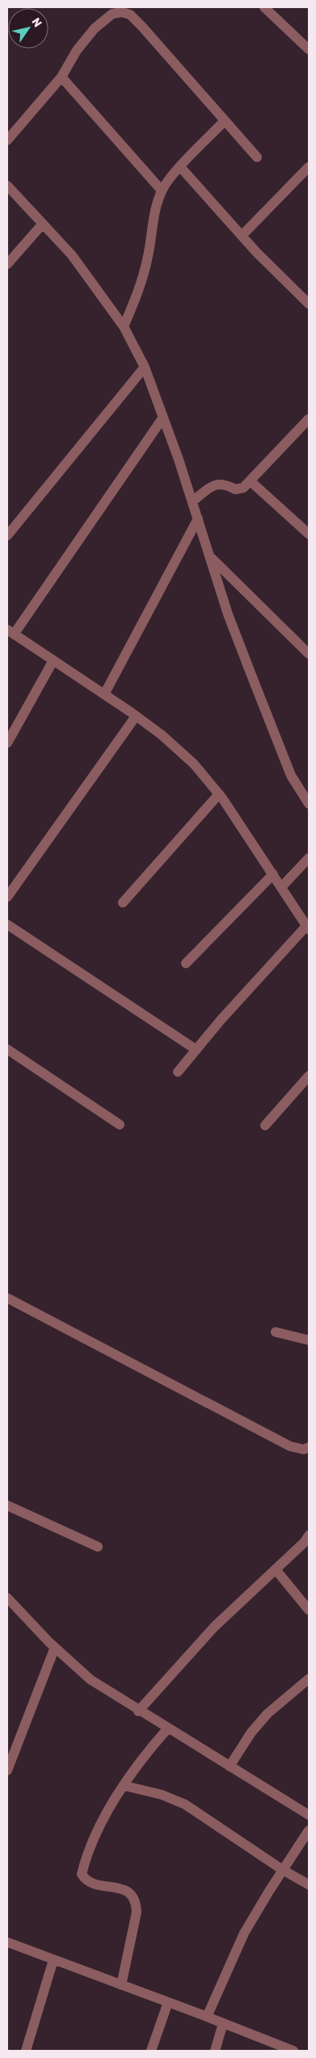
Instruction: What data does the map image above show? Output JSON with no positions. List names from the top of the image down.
{
  "north": "top right"
}
